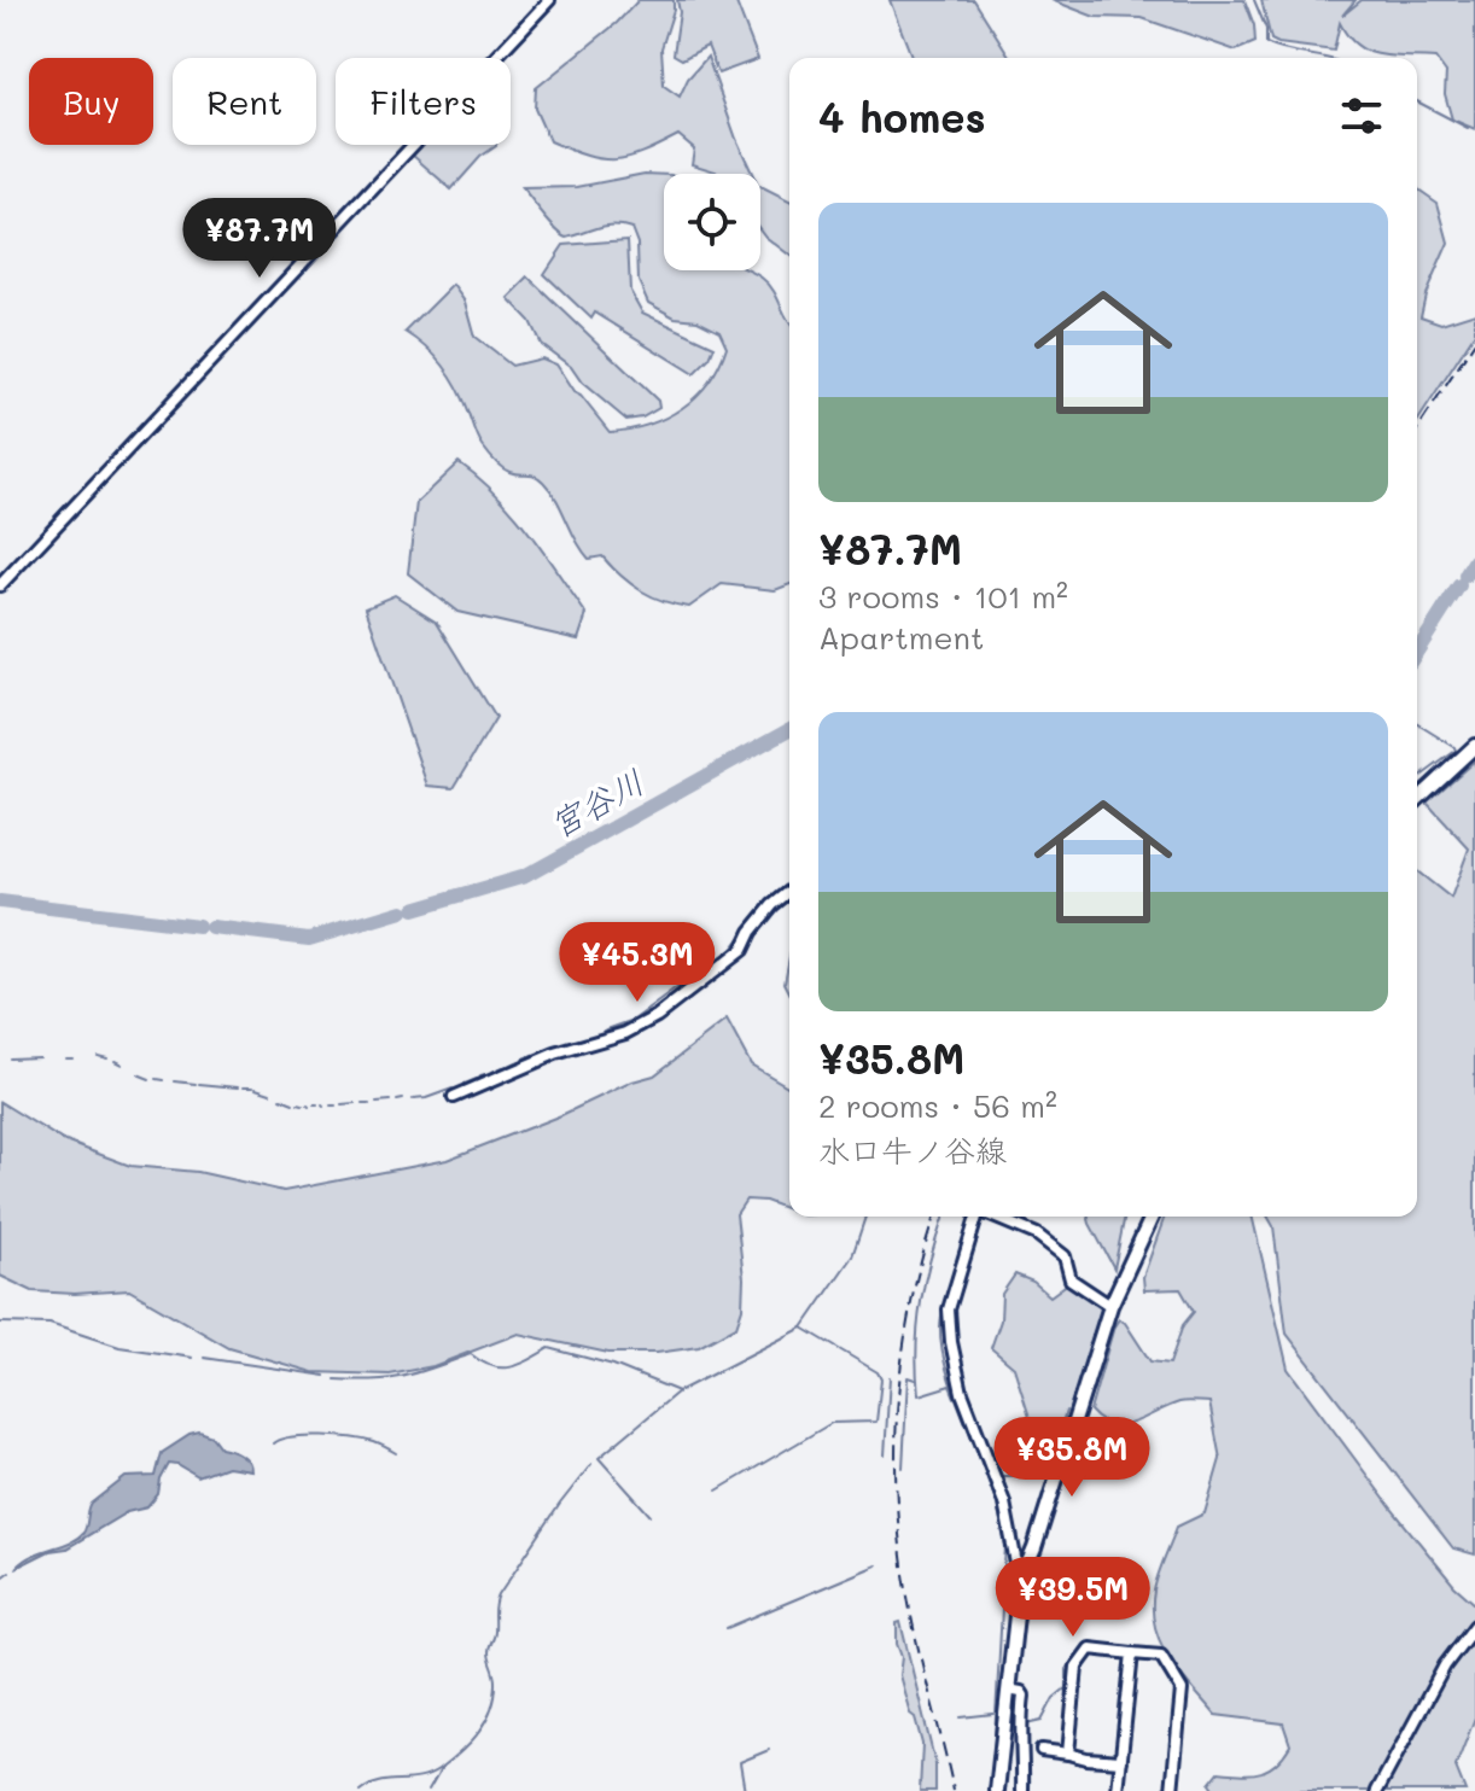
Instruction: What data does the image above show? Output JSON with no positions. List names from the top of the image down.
{
  "water": ["宮谷川"],
  "page": {
    "chip": ["Buy", "Rent", "Filters"],
    "heading": "4 homes",
    "list": [
      {
        "name": "¥87.7M",
        "note": "3 rooms · 101 m² · Apartment"
      },
      {
        "name": "¥35.8M",
        "note": "2 rooms · 56 m² · 水口牛ノ谷線"
      }
    ],
    "price": [
      "¥87.7M",
      "¥45.3M",
      "¥35.8M",
      "¥39.5M"
    ]
  }
}
